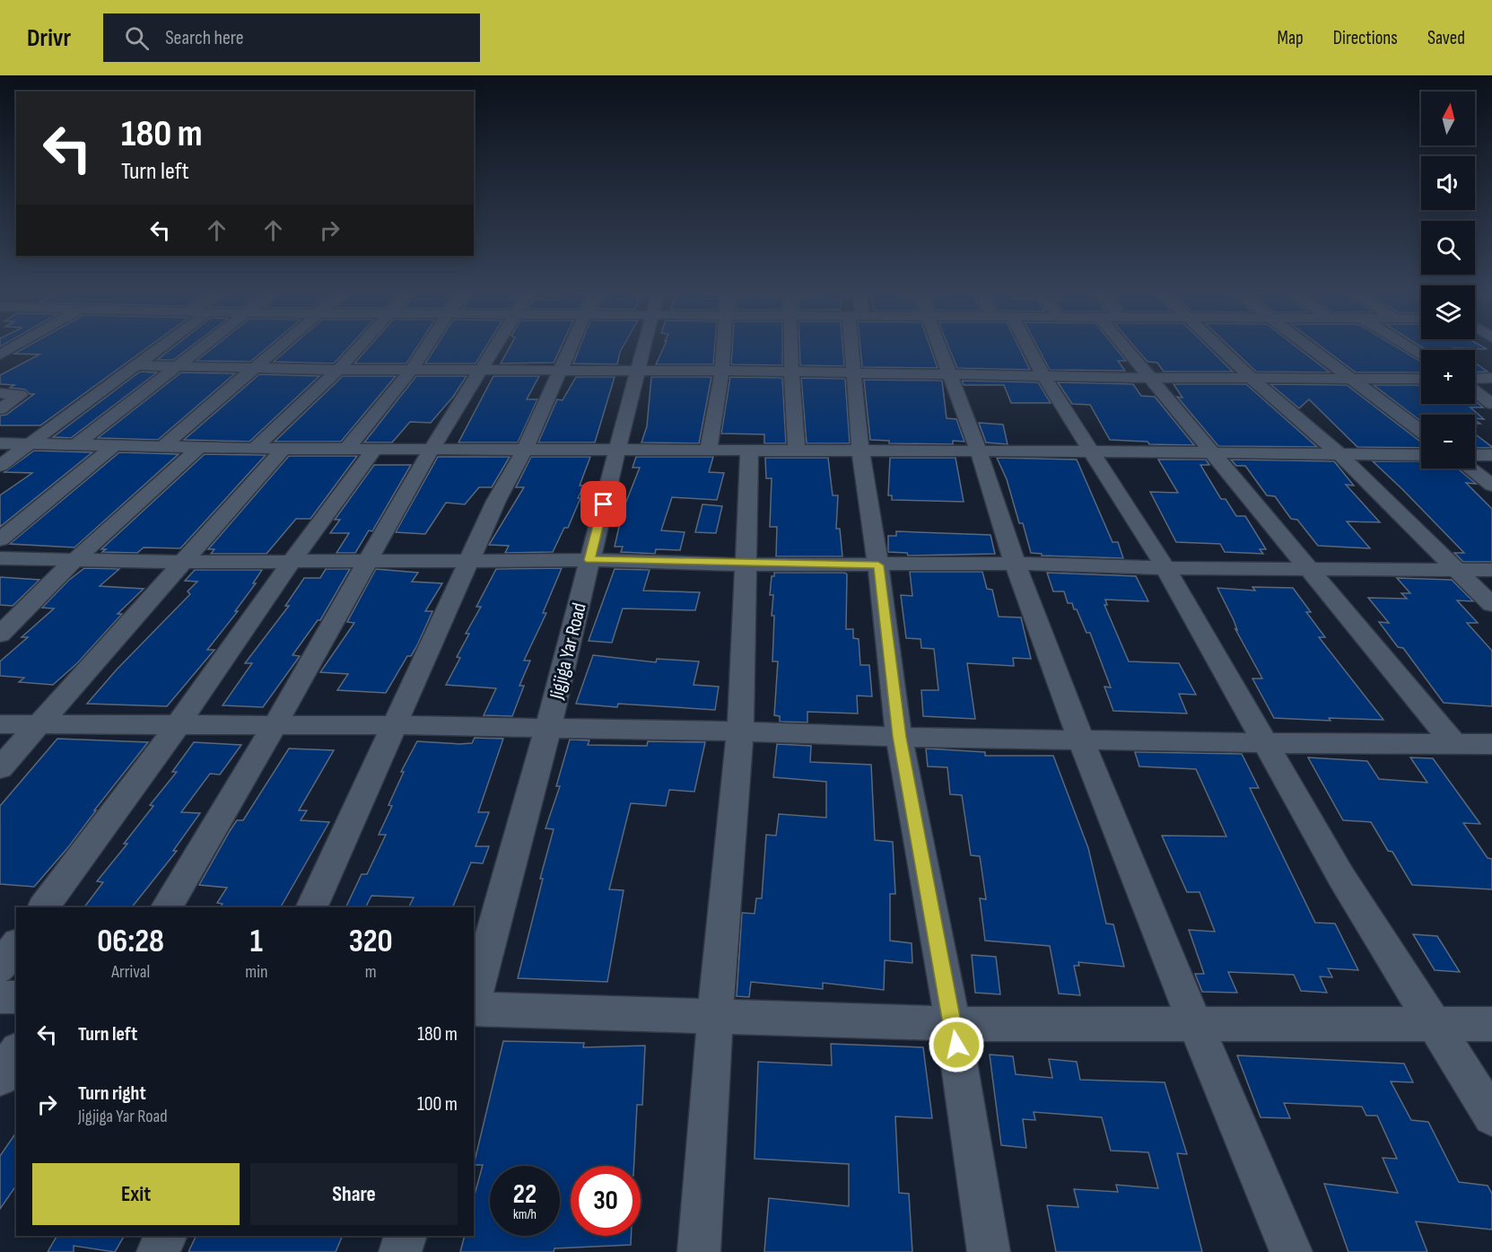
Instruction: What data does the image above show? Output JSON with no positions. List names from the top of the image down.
{
  "streets": {
    "street": ["Jigjiga Yar Road"]
  },
  "north": "top",
  "page": {
    "header": "Drivr",
    "search": "Search here",
    "nav": ["Map", "Directions", "Saved"],
    "map_buttons": ["+", "−"],
    "turn": ["180 m", "Turn left"],
    "eta": [
      "06:28",
      "Arrival",
      "1",
      "min",
      "320",
      "m"
    ],
    "list": [
      {
        "name": "Turn left",
        "value": "180 m"
      },
      {
        "name": "Turn right",
        "note": "Jigjiga Yar Road",
        "value": "100 m"
      }
    ],
    "buttons": ["Exit", "Share"],
    "speed": "22 km/h",
    "limit": "30"
  }
}
